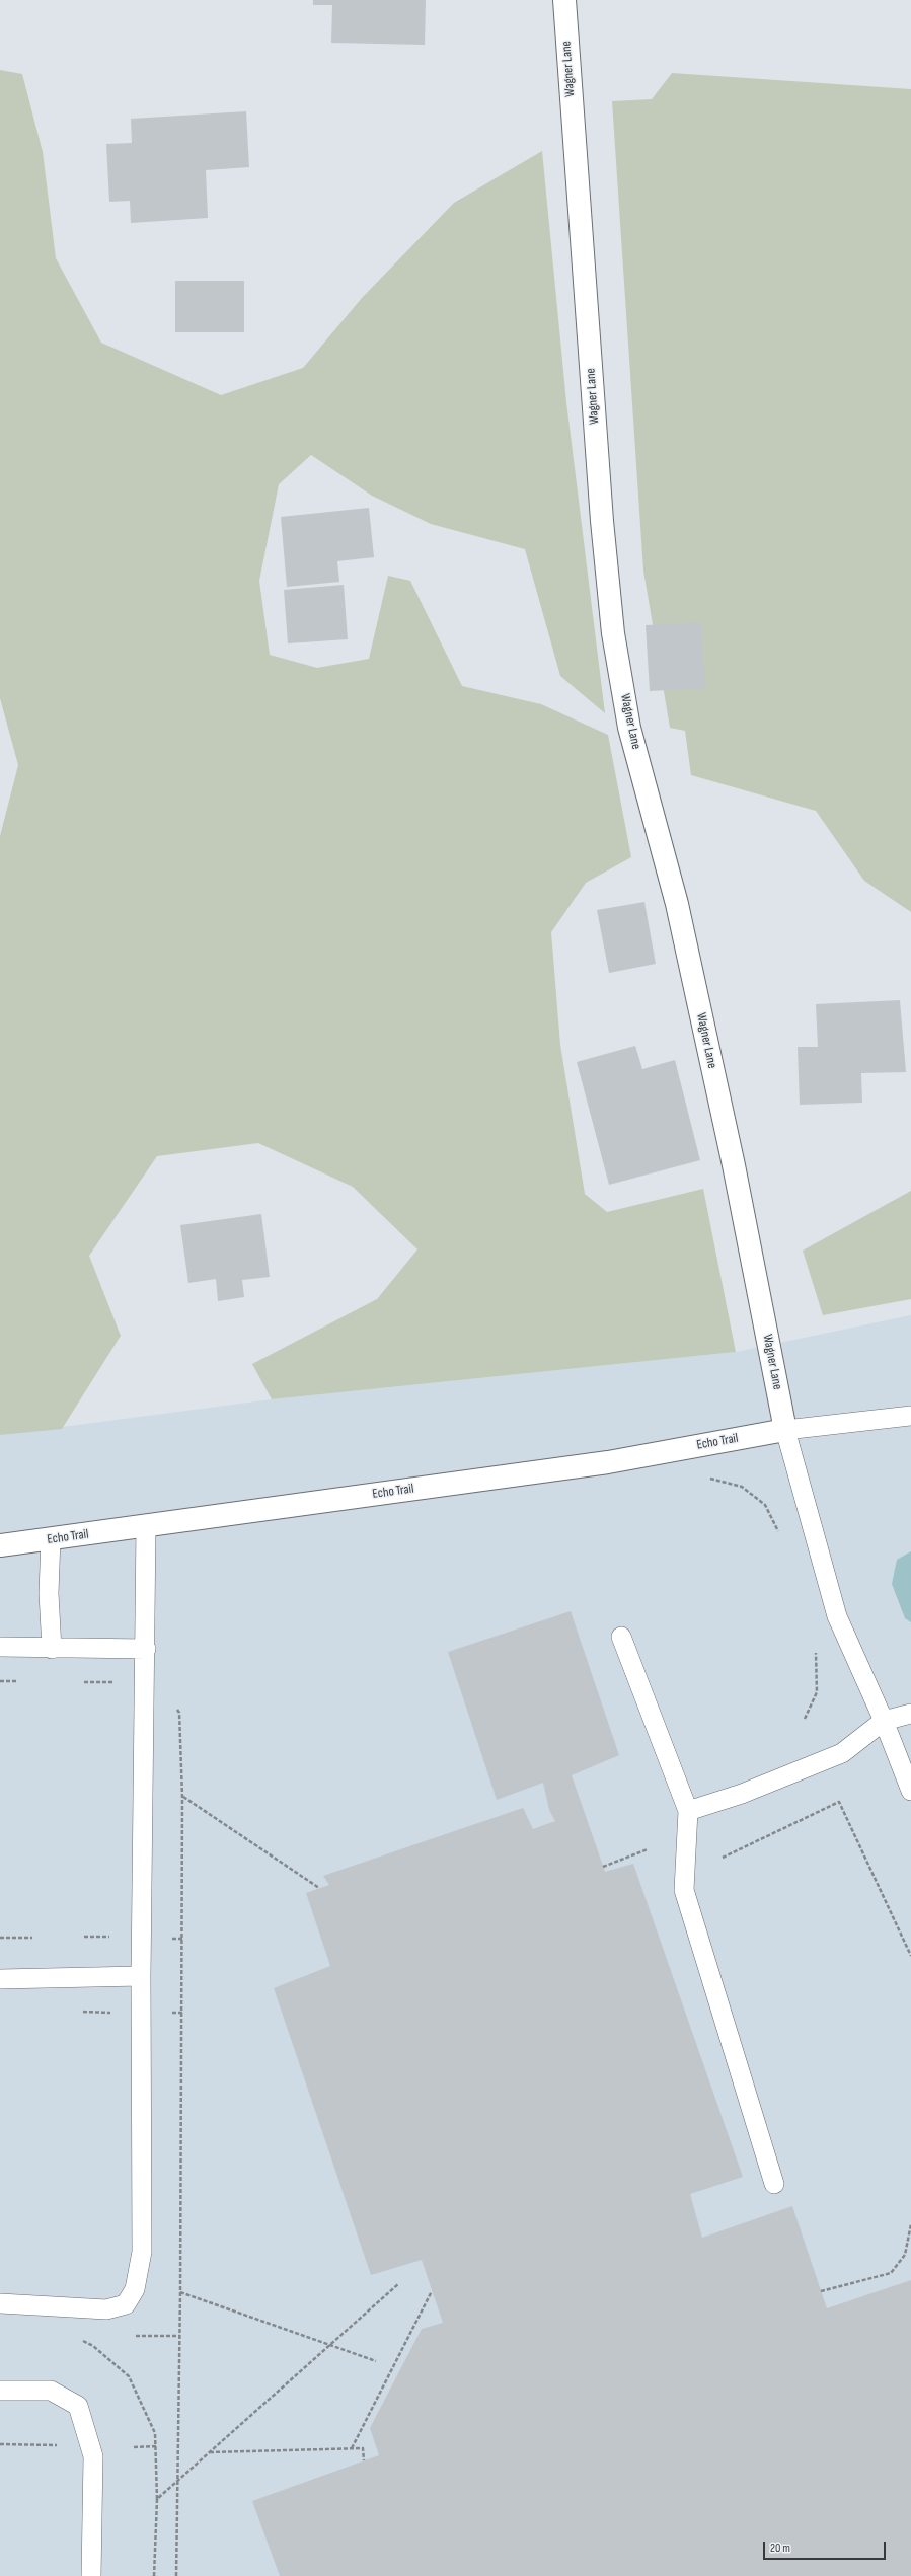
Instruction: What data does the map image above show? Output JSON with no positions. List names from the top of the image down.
{
  "streets": {
    "street": ["Wagner Lane", "Echo Trail"]
  },
  "crossings": [
    ["Wagner Lane", "Echo Trail"]
  ],
  "scale_bar": "20 m"
}
